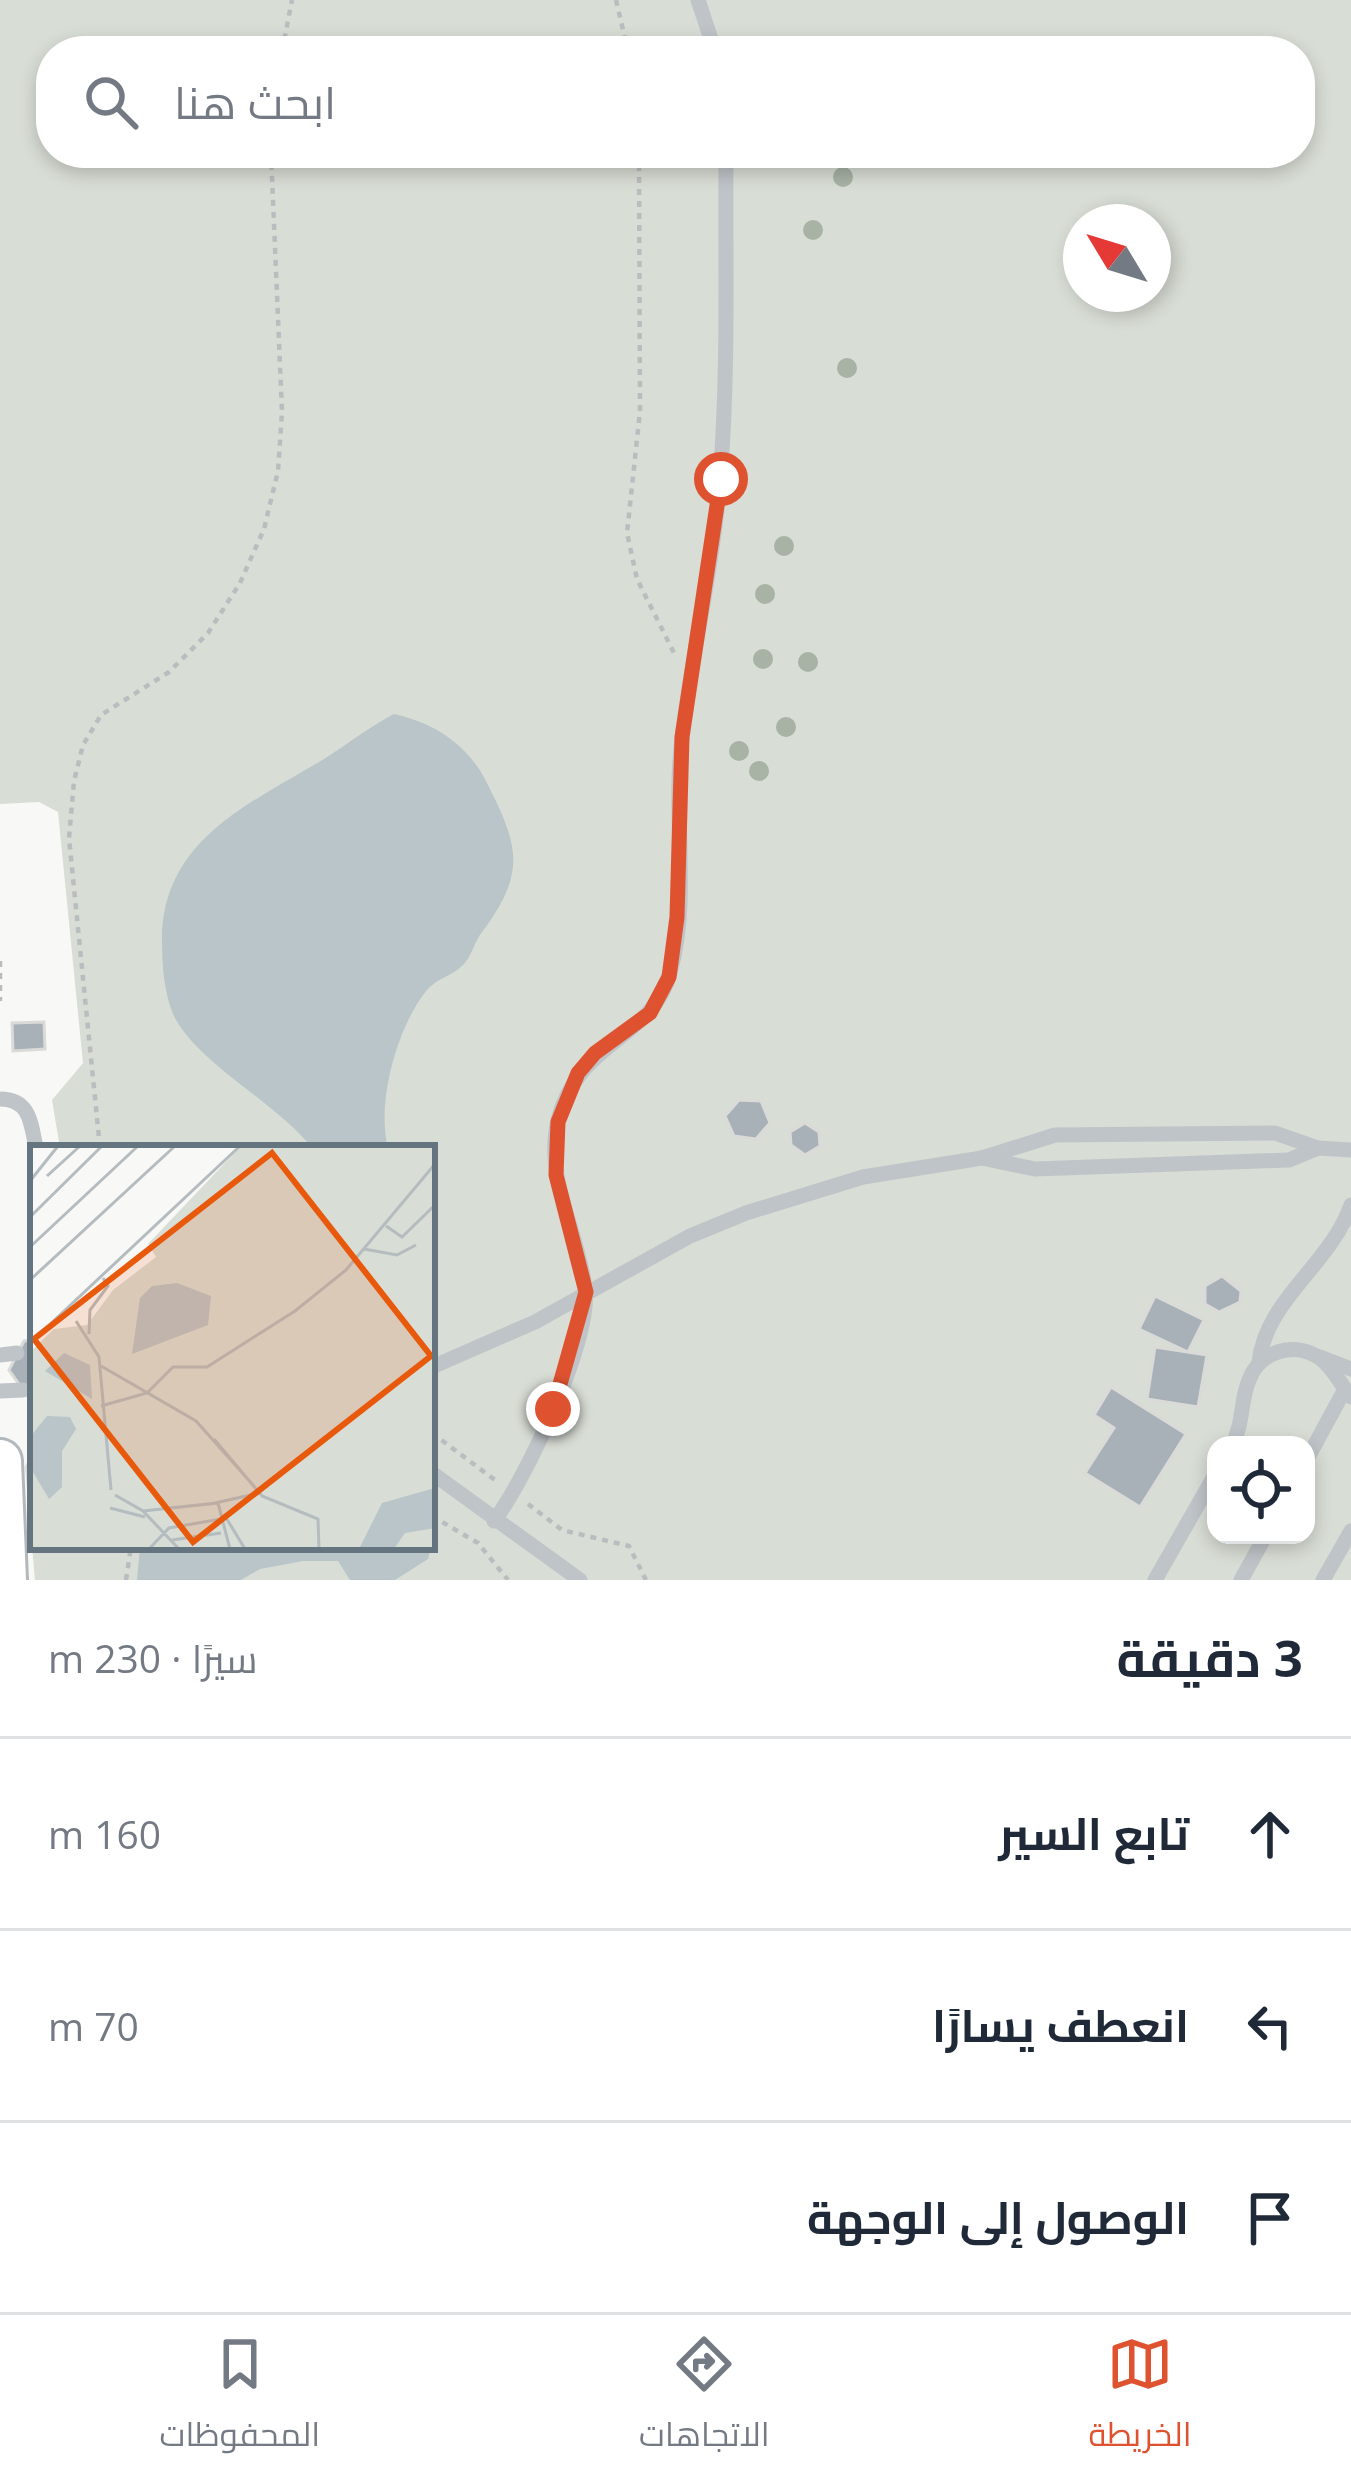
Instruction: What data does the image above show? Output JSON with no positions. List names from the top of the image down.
{
  "north": "top left",
  "page": {
    "search": "ابحث هنا",
    "heading": ["3 دقيقة", "سيرًا · 230 m"],
    "list": [
      ["تابع السير", "160 m"],
      ["انعطف يسارًا", "70 m"],
      "الوصول إلى الوجهة"
    ],
    "nav": ["الخريطة", "الاتجاهات", "المحفوظات"]
  }
}
